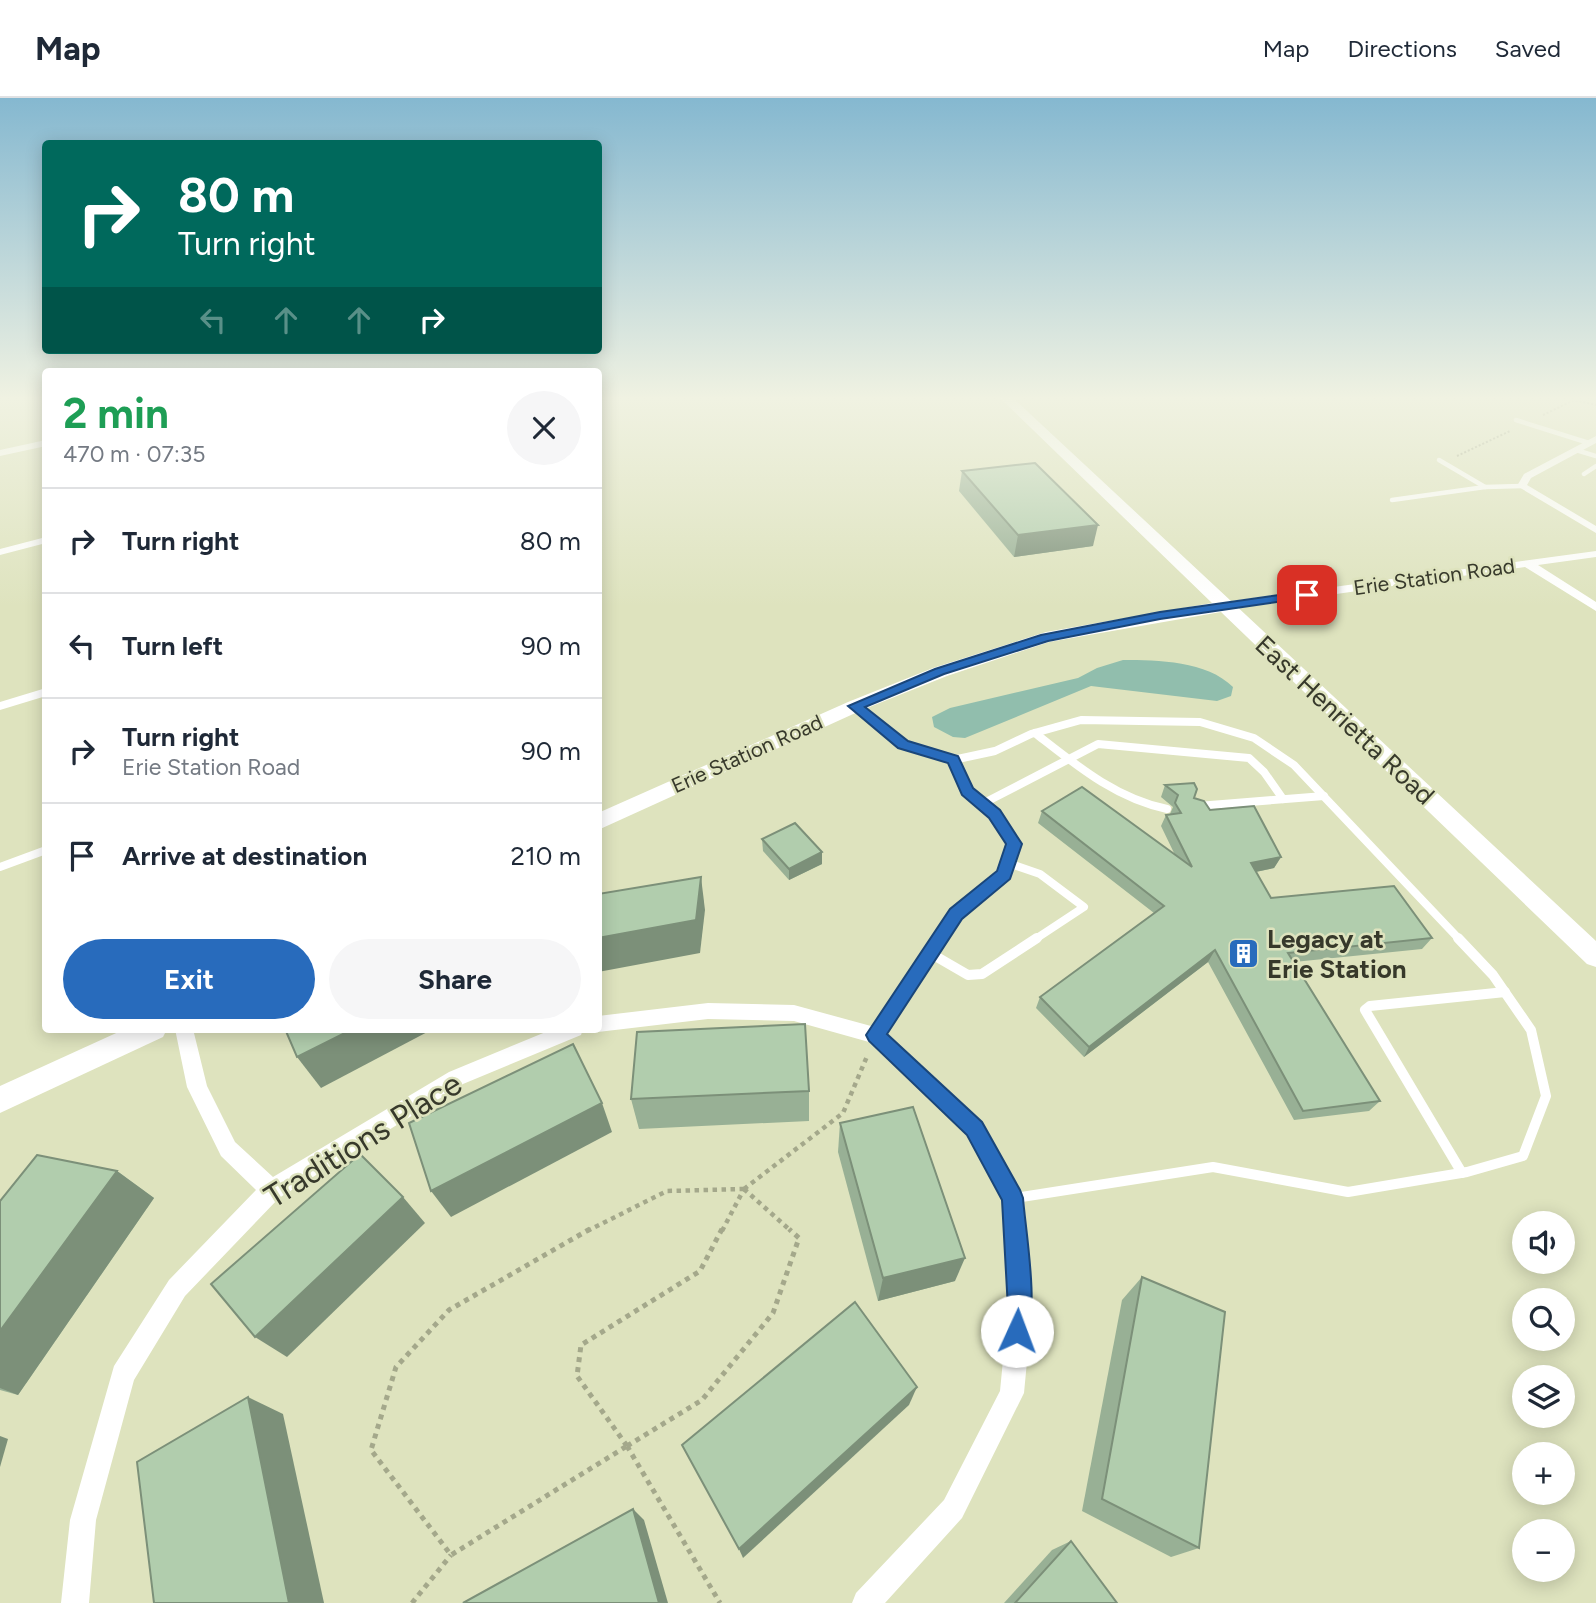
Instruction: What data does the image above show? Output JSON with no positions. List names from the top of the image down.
{
  "streets": {
    "main road": ["Erie Station Road", "East Henrietta Road"],
    "street": ["Traditions Place"]
  },
  "crossings": [
    ["Erie Station Road", "East Henrietta Road"]
  ],
  "places": {
    "building": ["Legacy at Erie Station"]
  },
  "page": {
    "header": "Map",
    "nav": ["Map", "Directions", "Saved"],
    "turn": ["80 m", "Turn right"],
    "heading": ["2 min", "470 m · 07:35"],
    "list": [
      {
        "name": "Turn right",
        "value": "80 m"
      },
      {
        "name": "Turn left",
        "value": "90 m"
      },
      {
        "name": "Turn right",
        "note": "Erie Station Road",
        "value": "90 m"
      },
      {
        "name": "Arrive at destination",
        "value": "210 m"
      }
    ],
    "buttons": ["Exit", "Share"],
    "map_buttons": ["+", "−"]
  }
}
